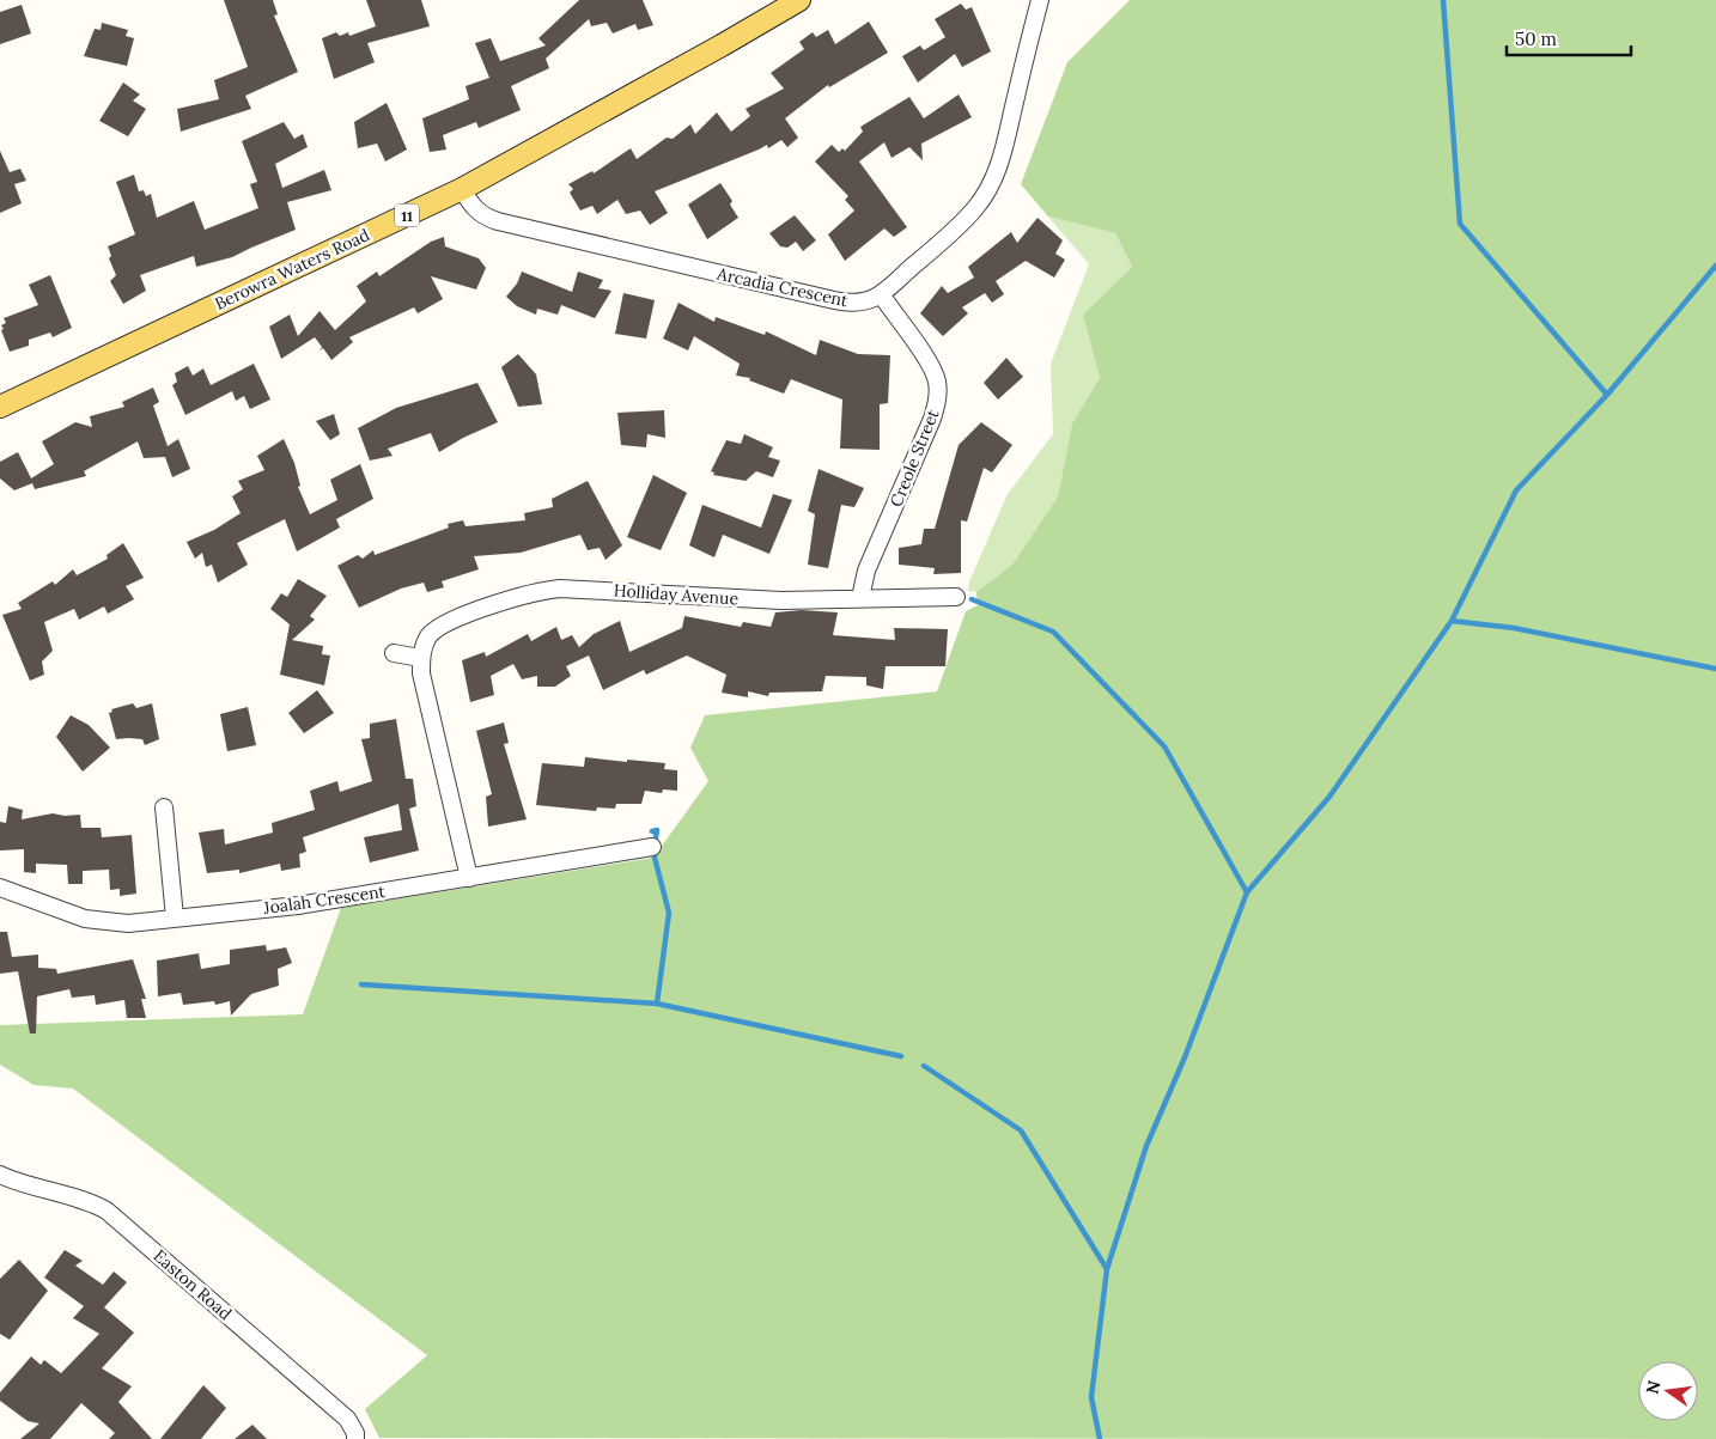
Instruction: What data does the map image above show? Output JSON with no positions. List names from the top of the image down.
{
  "streets": {
    "main road": ["11", "Berowra Waters Road"],
    "street": [
      "Arcadia Crescent",
      "Creole Street",
      "Holliday Avenue",
      "Joalah Crescent",
      "Easton Road"
    ]
  },
  "crossings": [
    ["Berowra Waters Road", "Arcadia Crescent"],
    ["Arcadia Crescent", "Creole Street"],
    ["Creole Street", "Holliday Avenue"]
  ],
  "scale_bar": "50 m",
  "north": "left"
}
